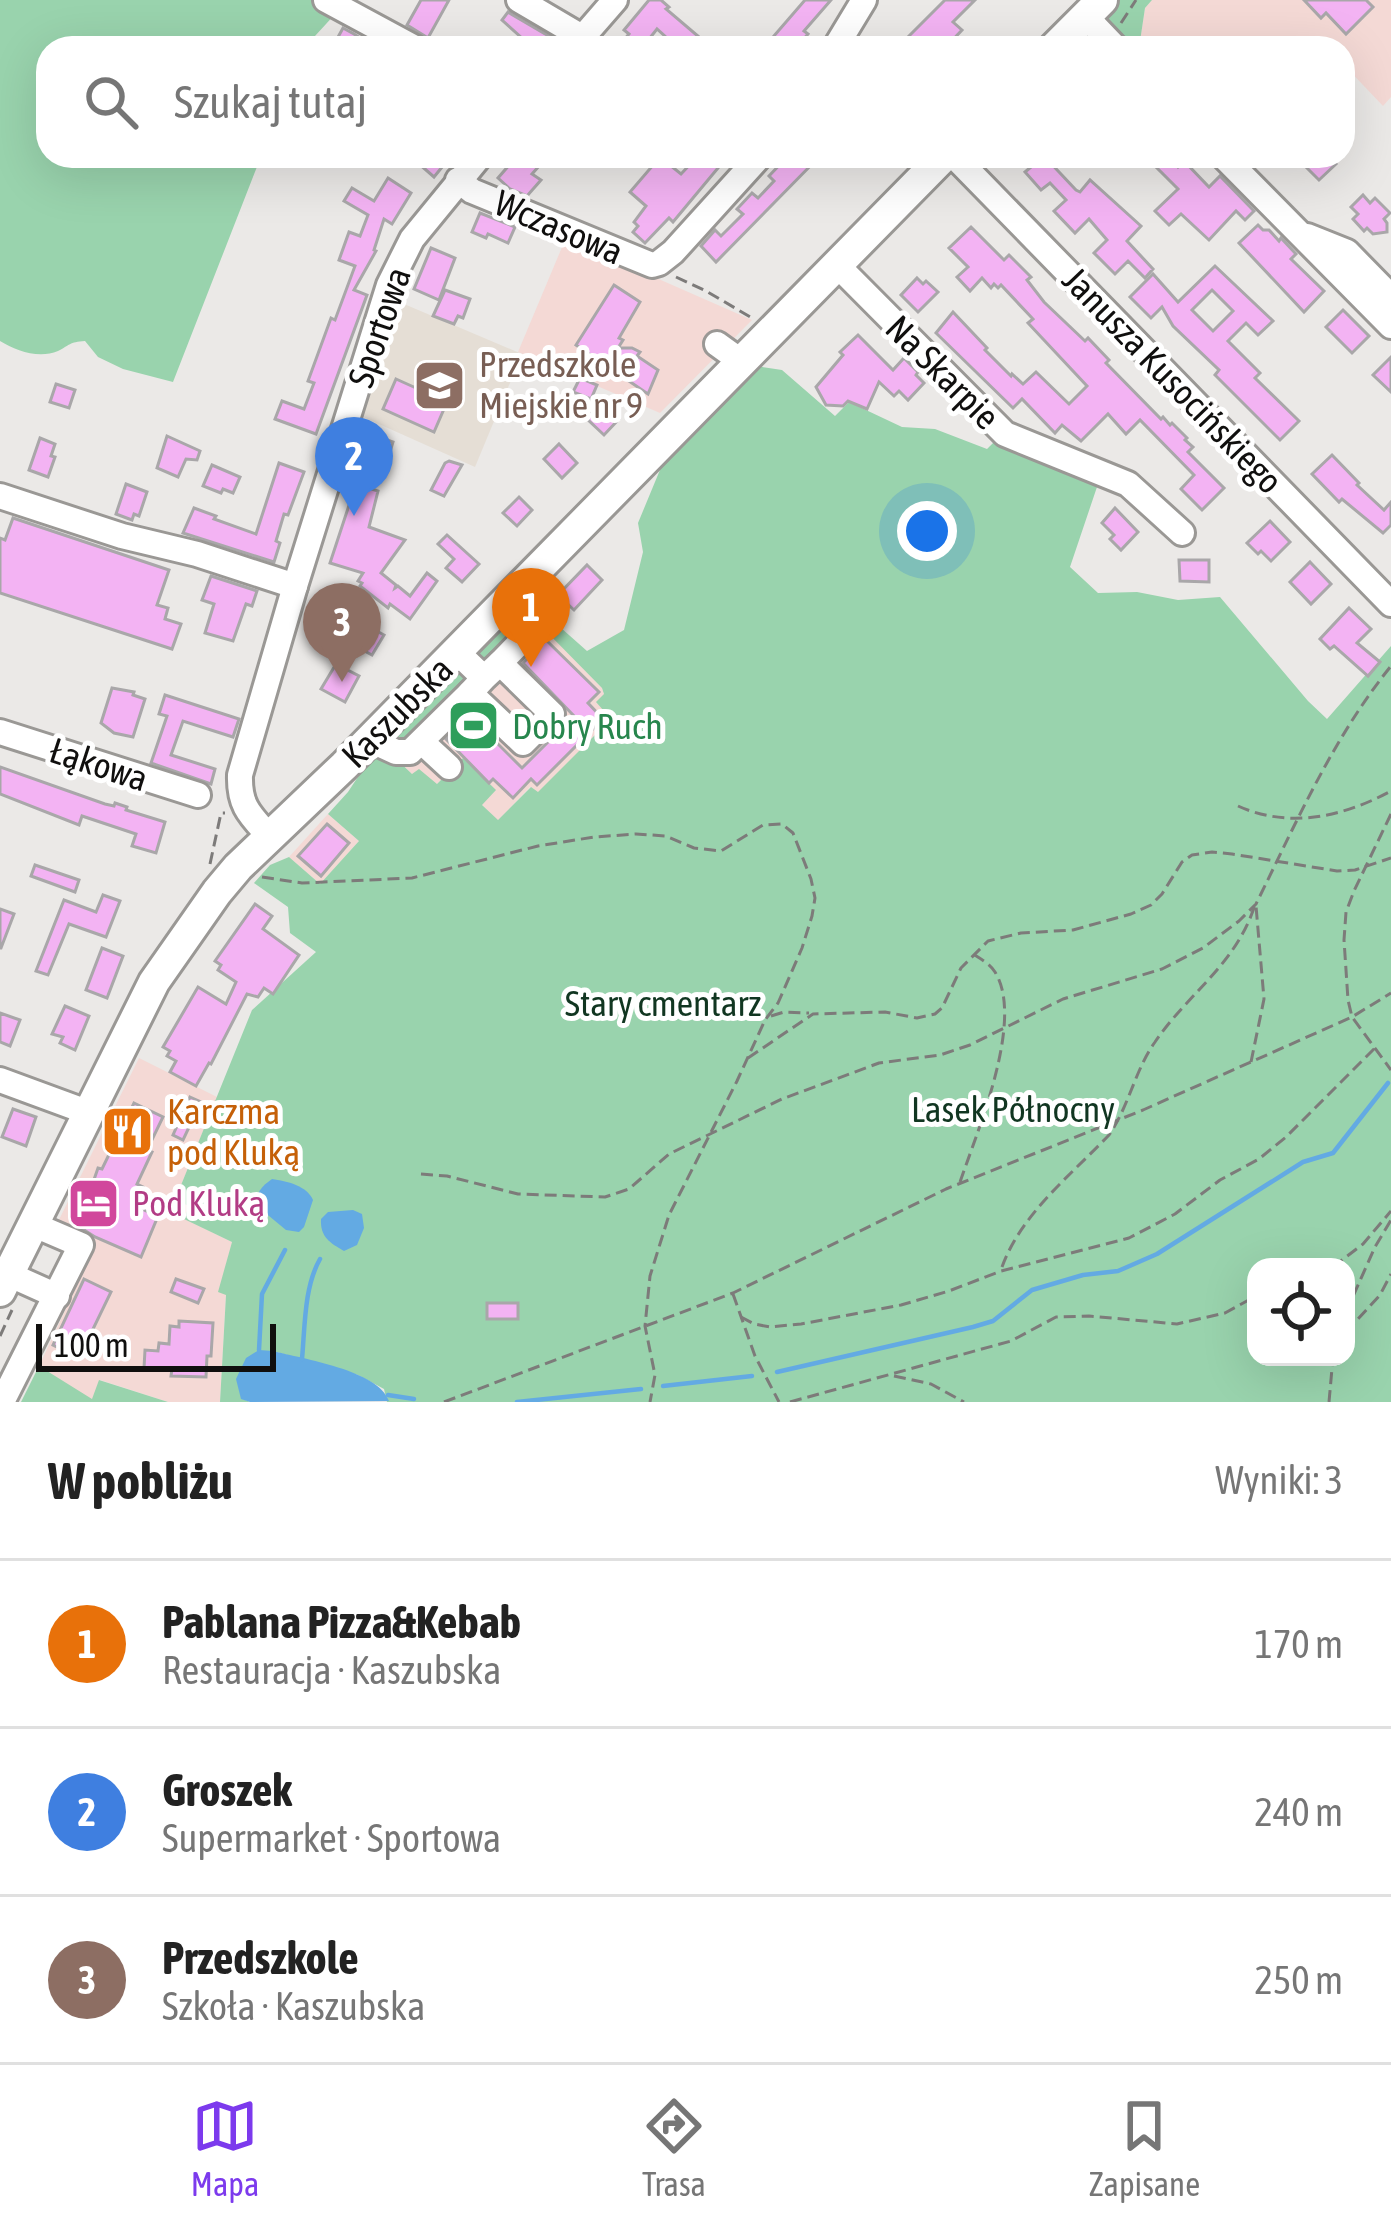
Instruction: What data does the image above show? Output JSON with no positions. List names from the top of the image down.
{
  "streets": {
    "main road": ["Kaszubska"],
    "street": [
      "Wczasowa",
      "Sportowa",
      "Na Skarpie",
      "Janusza Kusocińskiego",
      "Łąkowa"
    ]
  },
  "crossings": [
    ["Wczasowa", "Sportowa"],
    ["Sportowa", "Kaszubska"],
    ["Na Skarpie", "Kaszubska"]
  ],
  "parks": ["Stary cmentarz", "Lasek Północny"],
  "places": {
    "school or university": ["Przedszkole Miejskie nr 9"],
    "sports": ["Dobry Ruch"],
    "restaurant": ["Karczma pod Kluką"],
    "hotel": ["Pod Kluką"]
  },
  "scale_bar": "100 m",
  "page": {
    "search": "Szukaj tutaj",
    "pins": ["2", "1", "3"],
    "scale": "100 m",
    "heading": ["W pobliżu", "Wyniki: 3"],
    "list": [
      {
        "mark": "1",
        "name": "Pablana Pizza&Kebab",
        "note": "Restauracja · Kaszubska",
        "value": "170 m"
      },
      {
        "mark": "2",
        "name": "Groszek",
        "note": "Supermarket · Sportowa",
        "value": "240 m"
      },
      {
        "mark": "3",
        "name": "Przedszkole",
        "note": "Szkoła · Kaszubska",
        "value": "250 m"
      }
    ],
    "nav": ["Mapa", "Trasa", "Zapisane"]
  }
}
